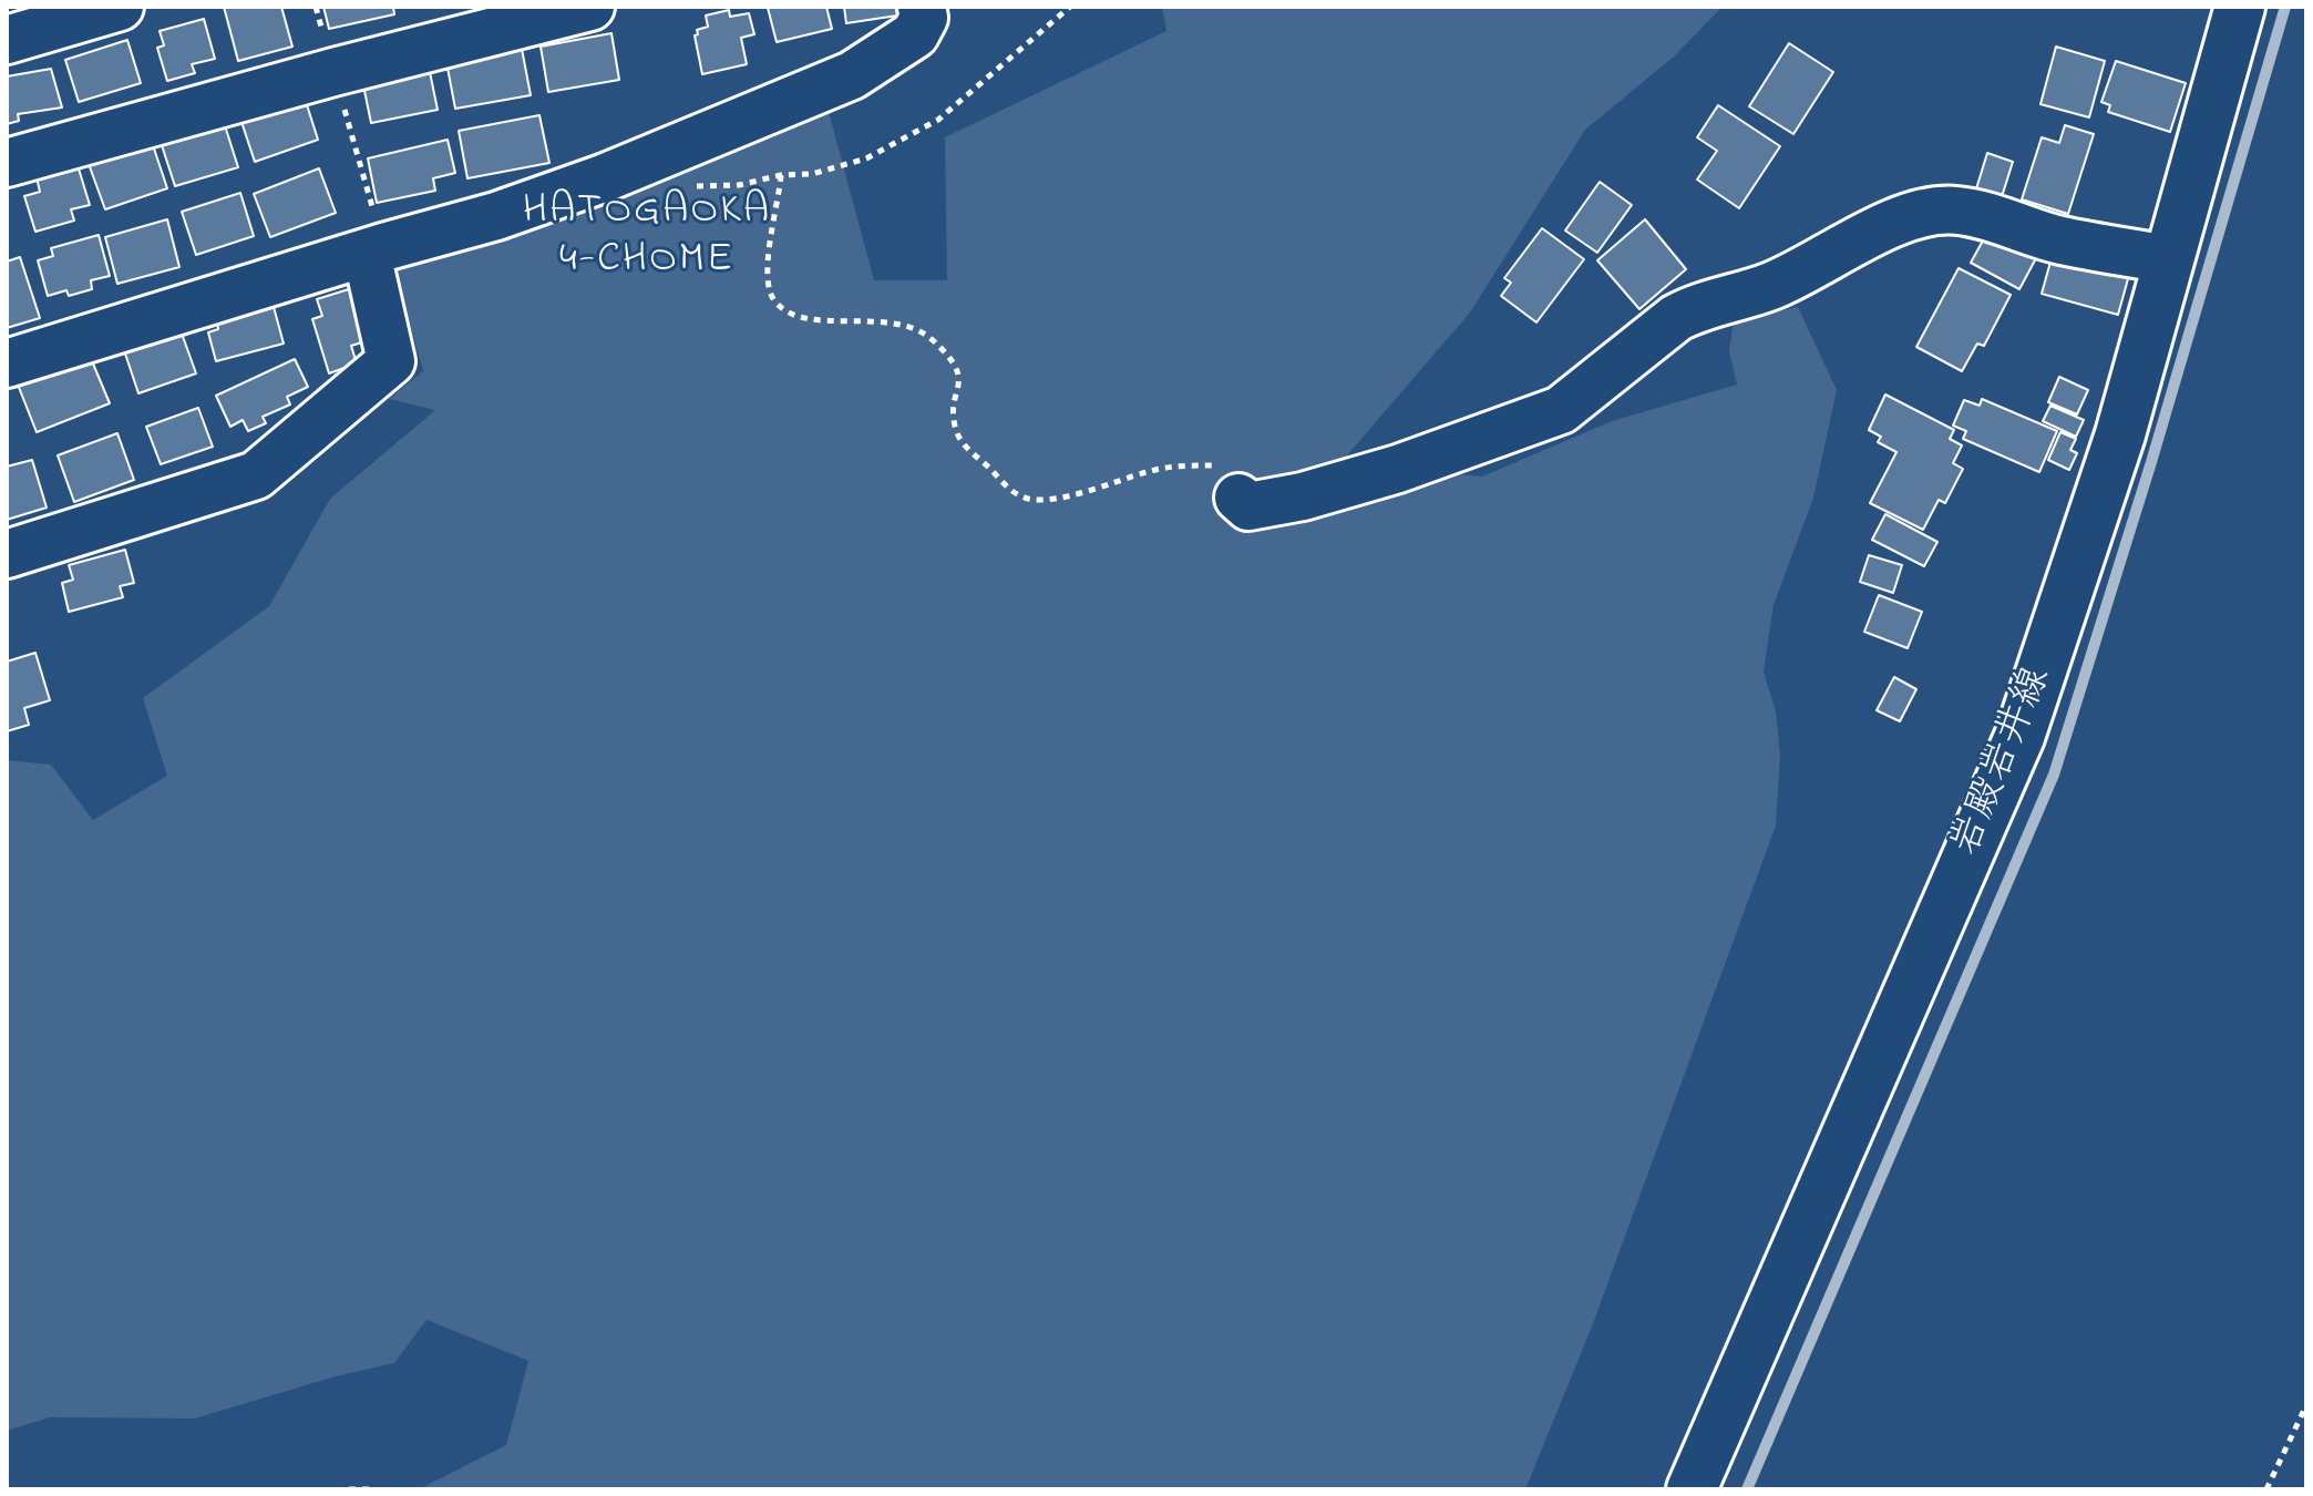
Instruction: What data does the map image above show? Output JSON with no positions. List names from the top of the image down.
{
  "streets": {
    "main road": ["岩殿岩井線"]
  },
  "districts": ["HATOGAOKA 4-CHOME"]
}
